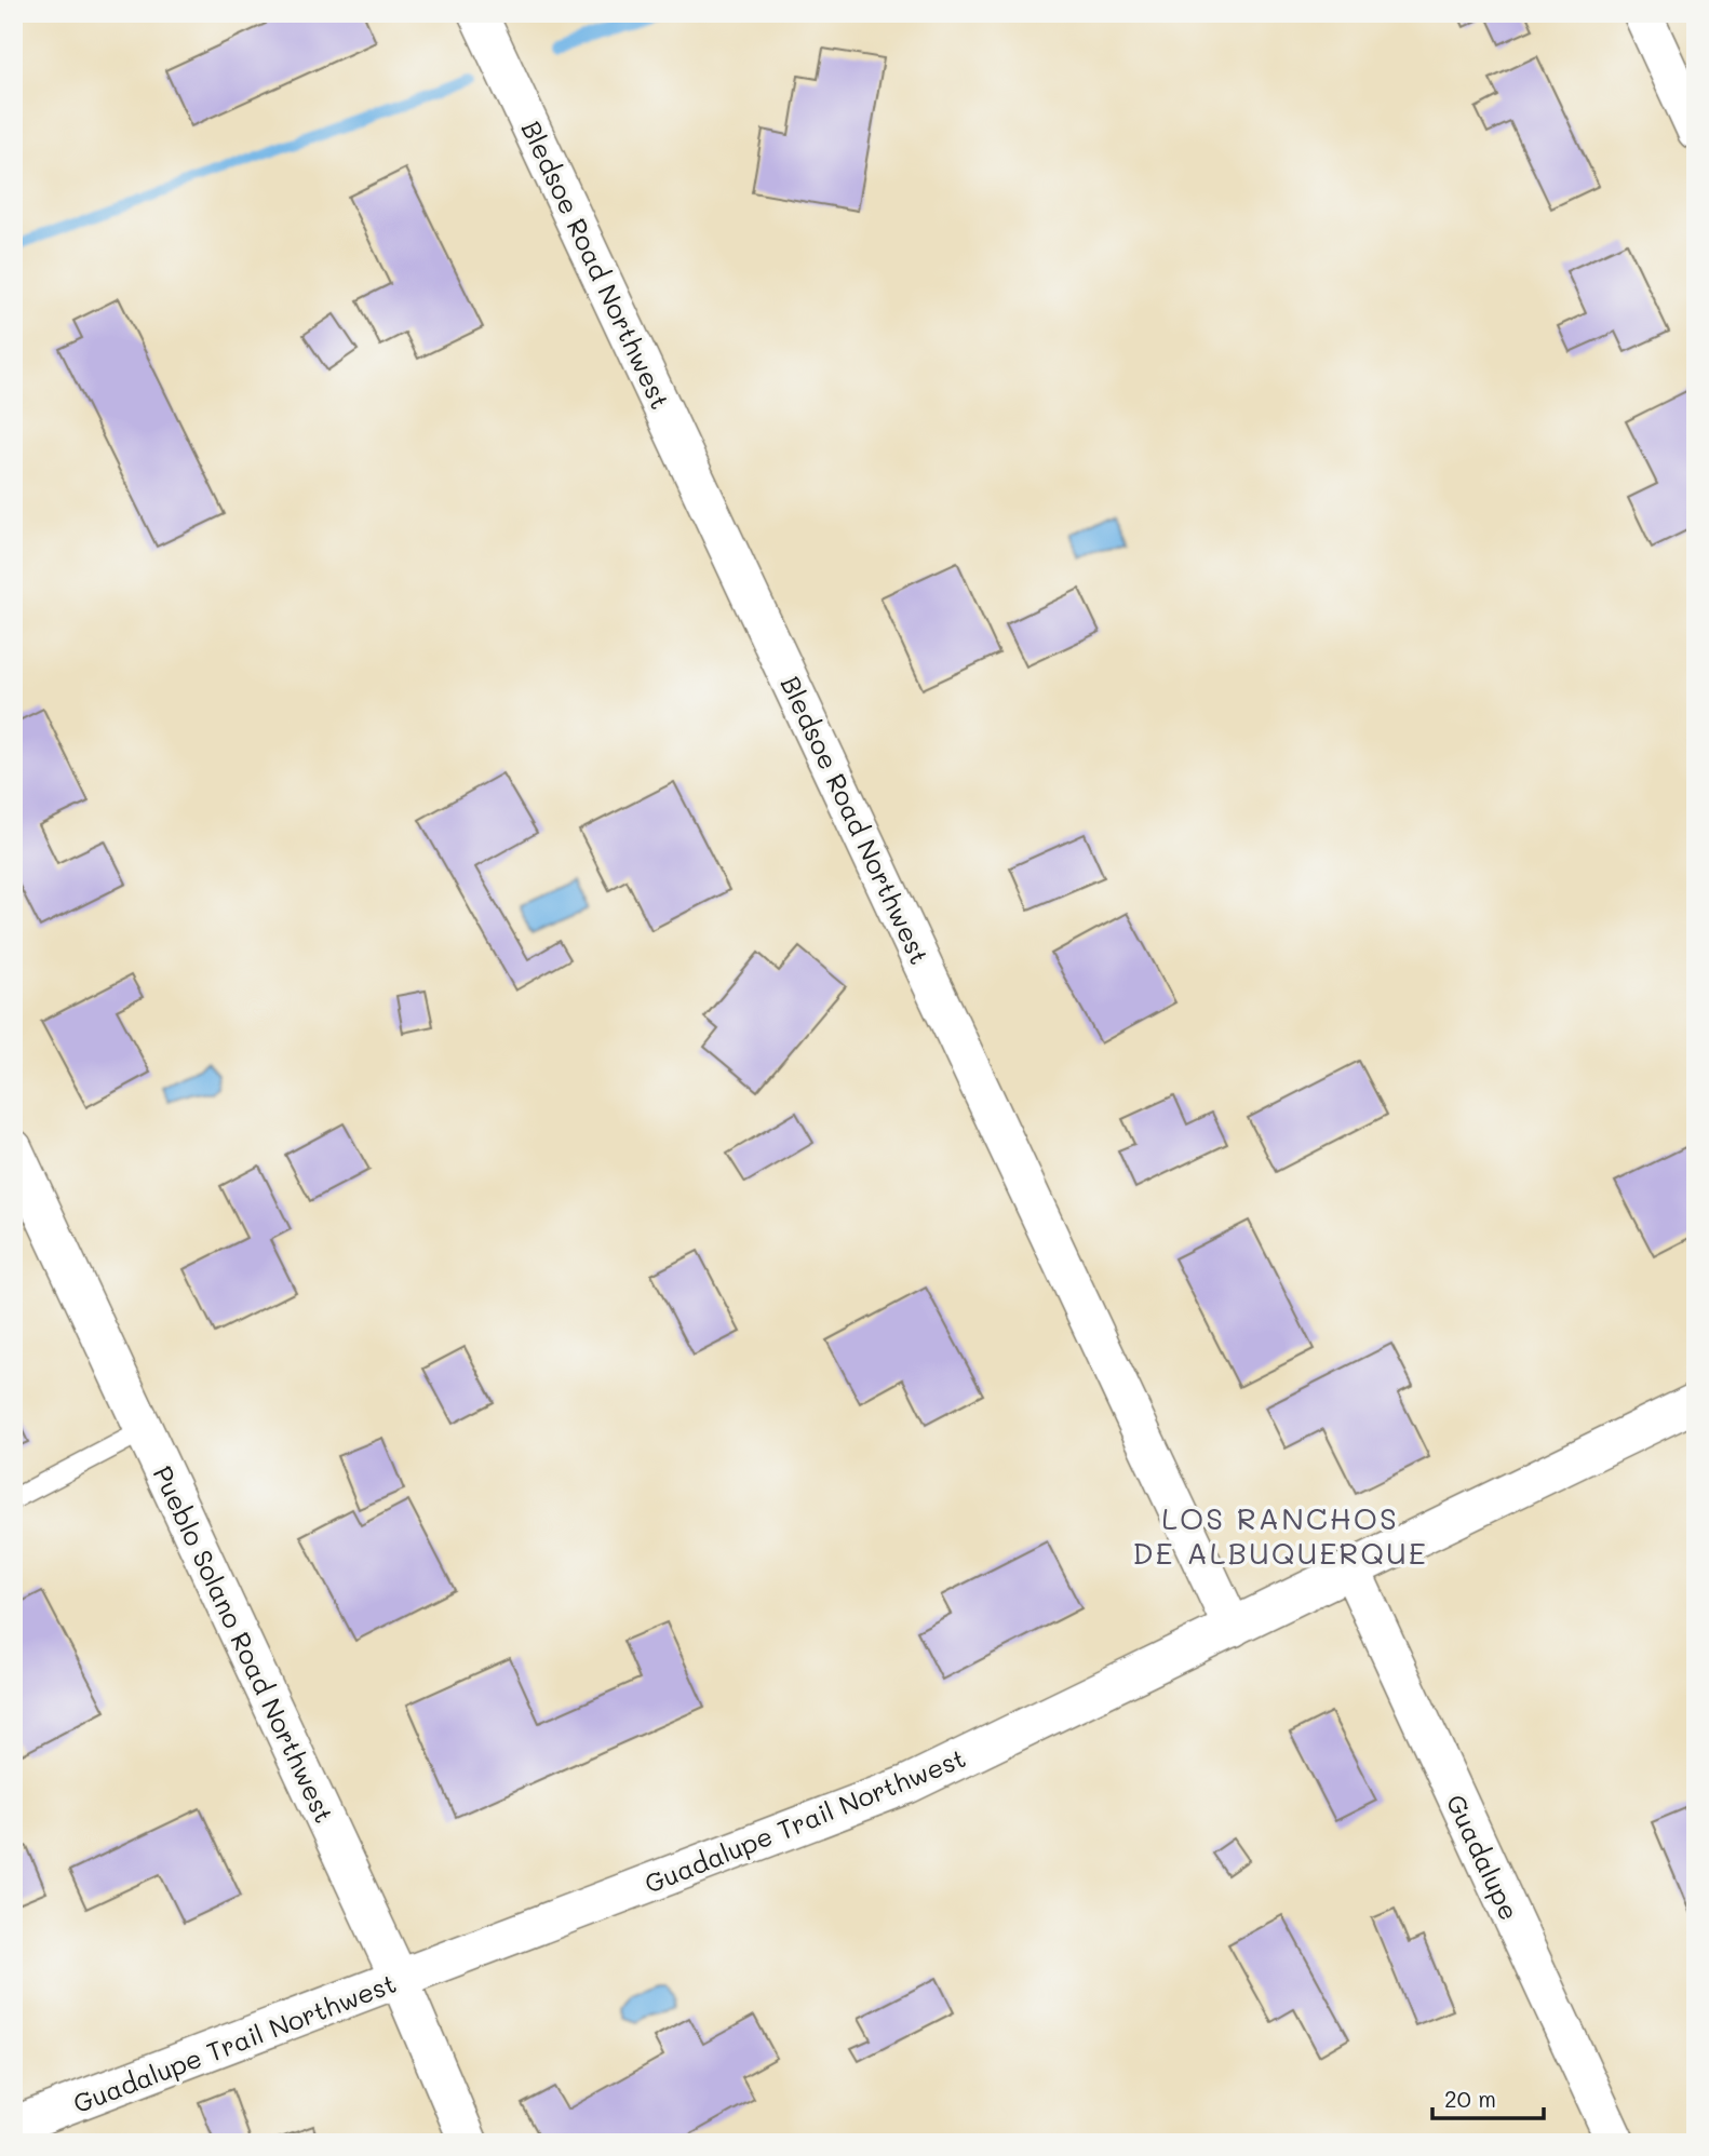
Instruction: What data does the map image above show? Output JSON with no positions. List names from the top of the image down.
{
  "streets": {
    "street": [
      "Bledsoe Road Northwest",
      "Pueblo Solano Road Northwest",
      "Guadalupe Trail Northwest",
      "Guadalupe"
    ]
  },
  "crossings": [
    ["Bledsoe Road Northwest", "Guadalupe Trail Northwest"],
    ["Pueblo Solano Road Northwest", "Guadalupe Trail Northwest"],
    ["Guadalupe Trail Northwest", "Guadalupe"]
  ],
  "districts": ["LOS RANCHOS DE ALBUQUERQUE"],
  "scale_bar": "20 m"
}
